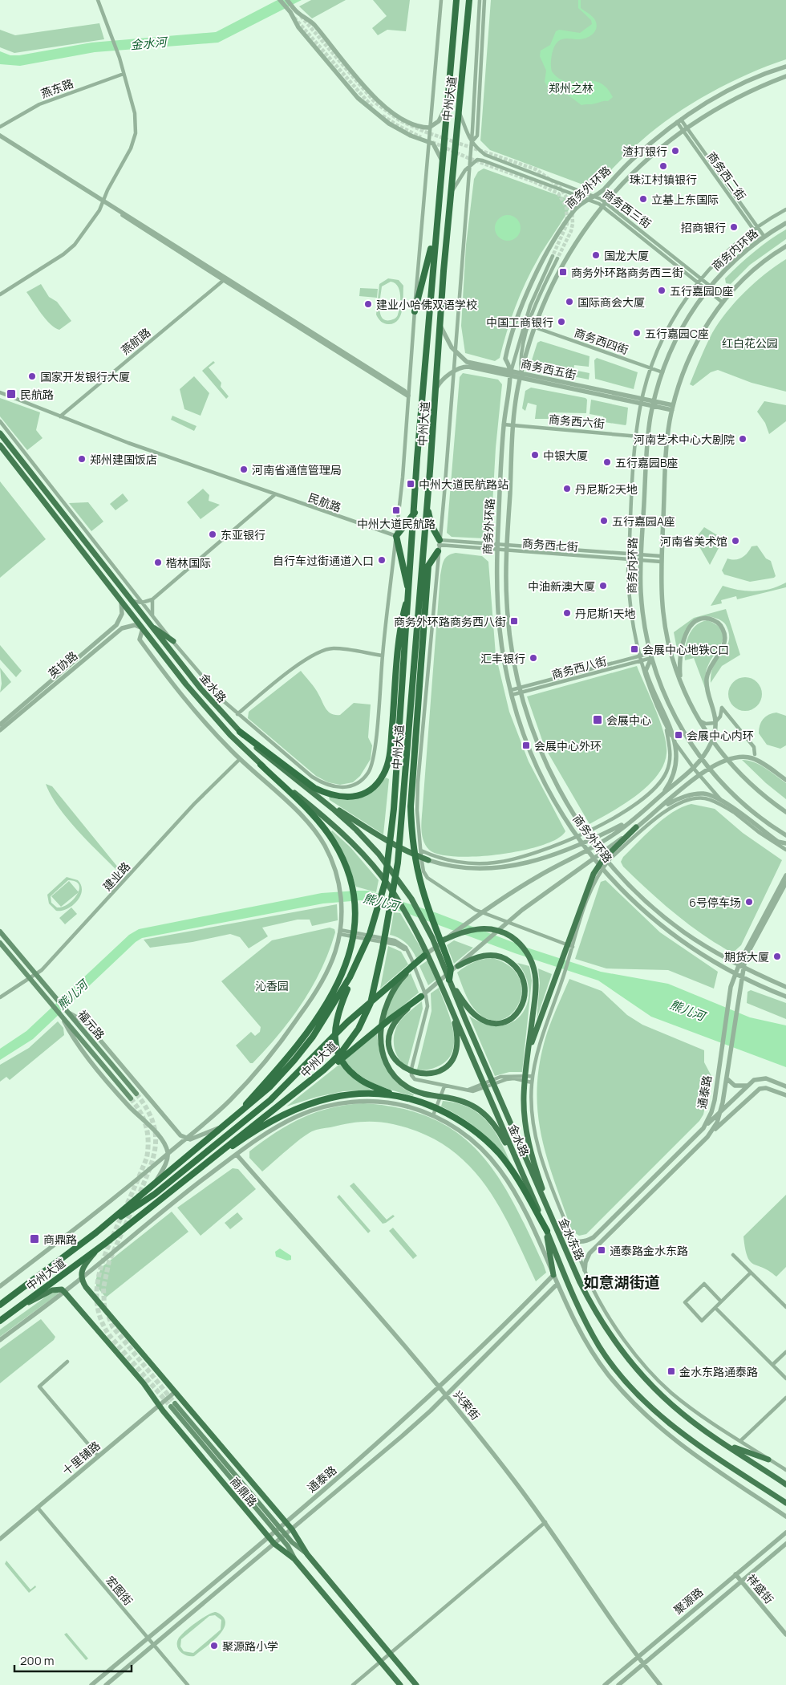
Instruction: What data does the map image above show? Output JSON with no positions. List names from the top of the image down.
{
  "streets": {
    "highway": ["中州大道"],
    "main road": [
      "金水路",
      "福元路",
      "金水东路",
      "商鼎路"
    ],
    "street": [
      "燕东路",
      "商务西二街",
      "商务外环路",
      "商务西三街",
      "商务内环路",
      "燕航路",
      "商务西四街",
      "商务西五街",
      "商务西六街",
      "民航路",
      "商务西七街",
      "英协路",
      "商务西八街",
      "建业路",
      "通泰路",
      "兴荣街",
      "十里铺路",
      "祥盛街",
      "宏图街",
      "聚源路"
    ]
  },
  "crossings": [
    ["中州大道", "商务西三街"],
    ["中州大道", "商务西五街"],
    ["商务西二街", "商务外环路"],
    ["商务西二街", "商务内环路"],
    ["商务外环路", "商务西三街"],
    ["商务外环路", "商务西四街"],
    ["商务外环路", "商务西五街"],
    ["商务外环路", "商务西六街"],
    ["商务外环路", "商务西七街"],
    ["商务外环路", "商务西八街"],
    ["商务外环路", "通泰路"],
    ["商务西三街", "商务内环路"],
    ["商务内环路", "商务西四街"],
    ["商务内环路", "商务西五街"],
    ["商务内环路", "商务西六街"],
    ["商务内环路", "商务西七街"],
    ["商务内环路", "商务西八街"],
    ["燕航路", "民航路"],
    ["英协路", "金水路"],
    ["金水路", "金水东路"],
    ["建业路", "福元路"],
    ["通泰路", "兴荣街"],
    ["通泰路", "商鼎路"],
    ["通泰路", "宏图街"],
    ["兴荣街", "聚源路"],
    ["十里铺路", "商鼎路"],
    ["十里铺路", "宏图街"],
    ["祥盛街", "聚源路"]
  ],
  "districts": ["如意湖街道"],
  "water": ["金水河", "熊儿河"],
  "parks": ["郑州之林", "红白花公园", "沁香园"],
  "places": {
    "other": [
      "渣打银行",
      "珠江村镇银行",
      "立基上东国际",
      "招商银行",
      "国龙大厦",
      "五行嘉园D座",
      "国际商会大厦",
      "建业小哈佛双语学校",
      "中国工商银行",
      "五行嘉园C座",
      "国家开发银行大厦",
      "河南艺术中心大剧院",
      "中银大厦",
      "郑州建国饭店",
      "五行嘉园B座",
      "河南省通信管理局",
      "丹尼斯2天地",
      "五行嘉园A座",
      "东亚银行",
      "河南省美术馆",
      "自行车过街通道入口",
      "楷林国际",
      "中油新澳大厦",
      "丹尼斯1天地",
      "汇丰银行",
      "6号停车场",
      "期货大厦",
      "聚源路小学"
    ],
    "transit": [
      "商务外环路商务西三街",
      "民航路",
      "中州大道民航路站",
      "中州大道民航路",
      "商务外环路商务西八街",
      "会展中心地铁C口",
      "会展中心",
      "会展中心内环",
      "会展中心外环",
      "商鼎路",
      "通泰路金水东路",
      "金水东路通泰路"
    ]
  },
  "scale_bar": "200 m"
}
